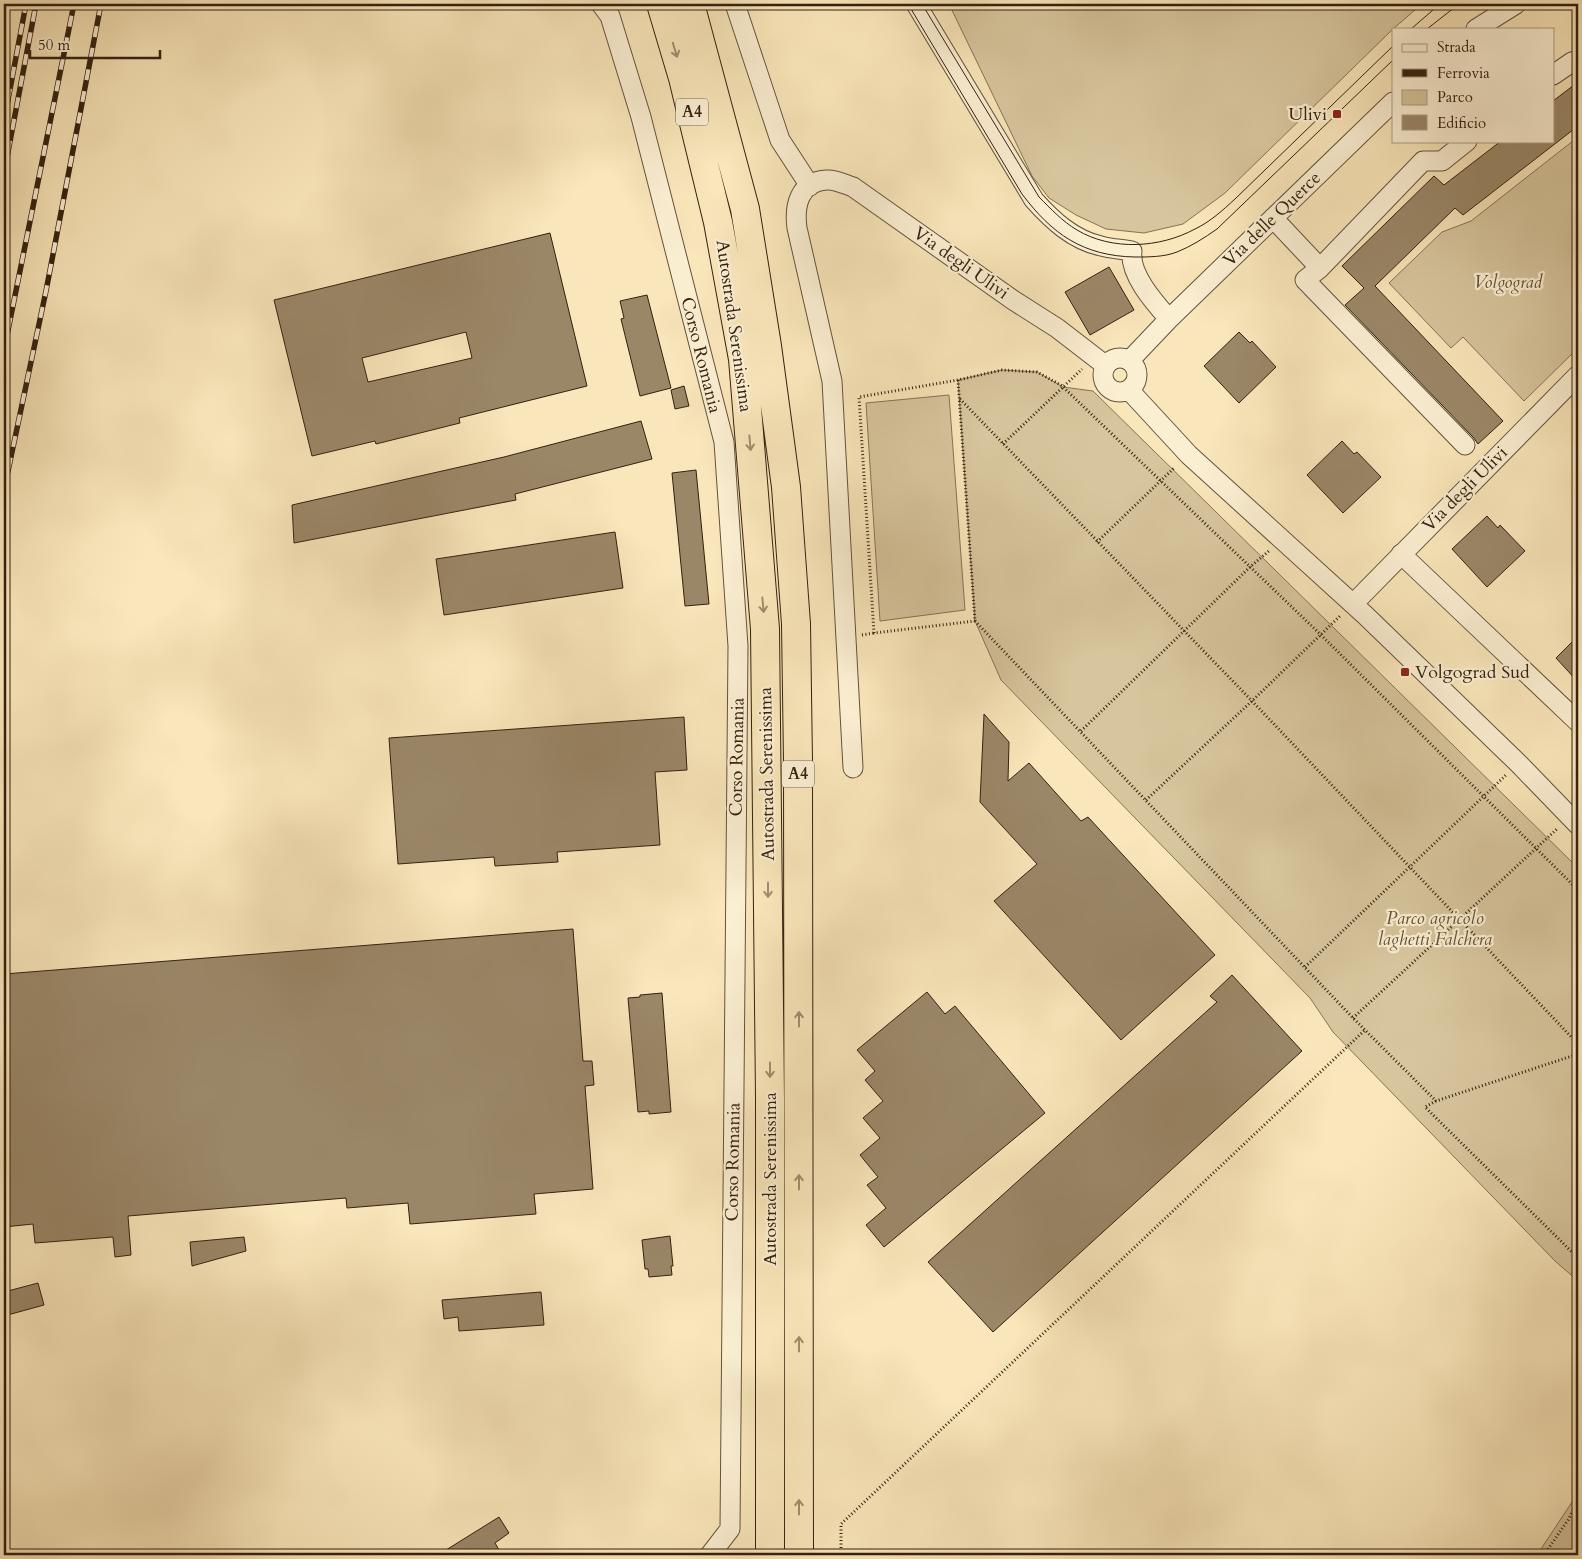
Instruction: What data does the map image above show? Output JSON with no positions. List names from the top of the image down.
{
  "streets": {
    "highway": ["A4", "Autostrada Serenissima"],
    "street": ["Via delle Querce", "Via degli Ulivi", "Corso Romania"]
  },
  "crossings": [
    ["Via delle Querce", "Via degli Ulivi"]
  ],
  "parks": ["Volgograd", "Parco agricolo laghetti Falchera"],
  "places": {
    "transit": ["Ulivi", "Volgograd Sud"]
  },
  "legend": [
    "Strada",
    "Ferrovia",
    "Parco",
    "Edificio"
  ],
  "scale_bar": "50 m"
}
